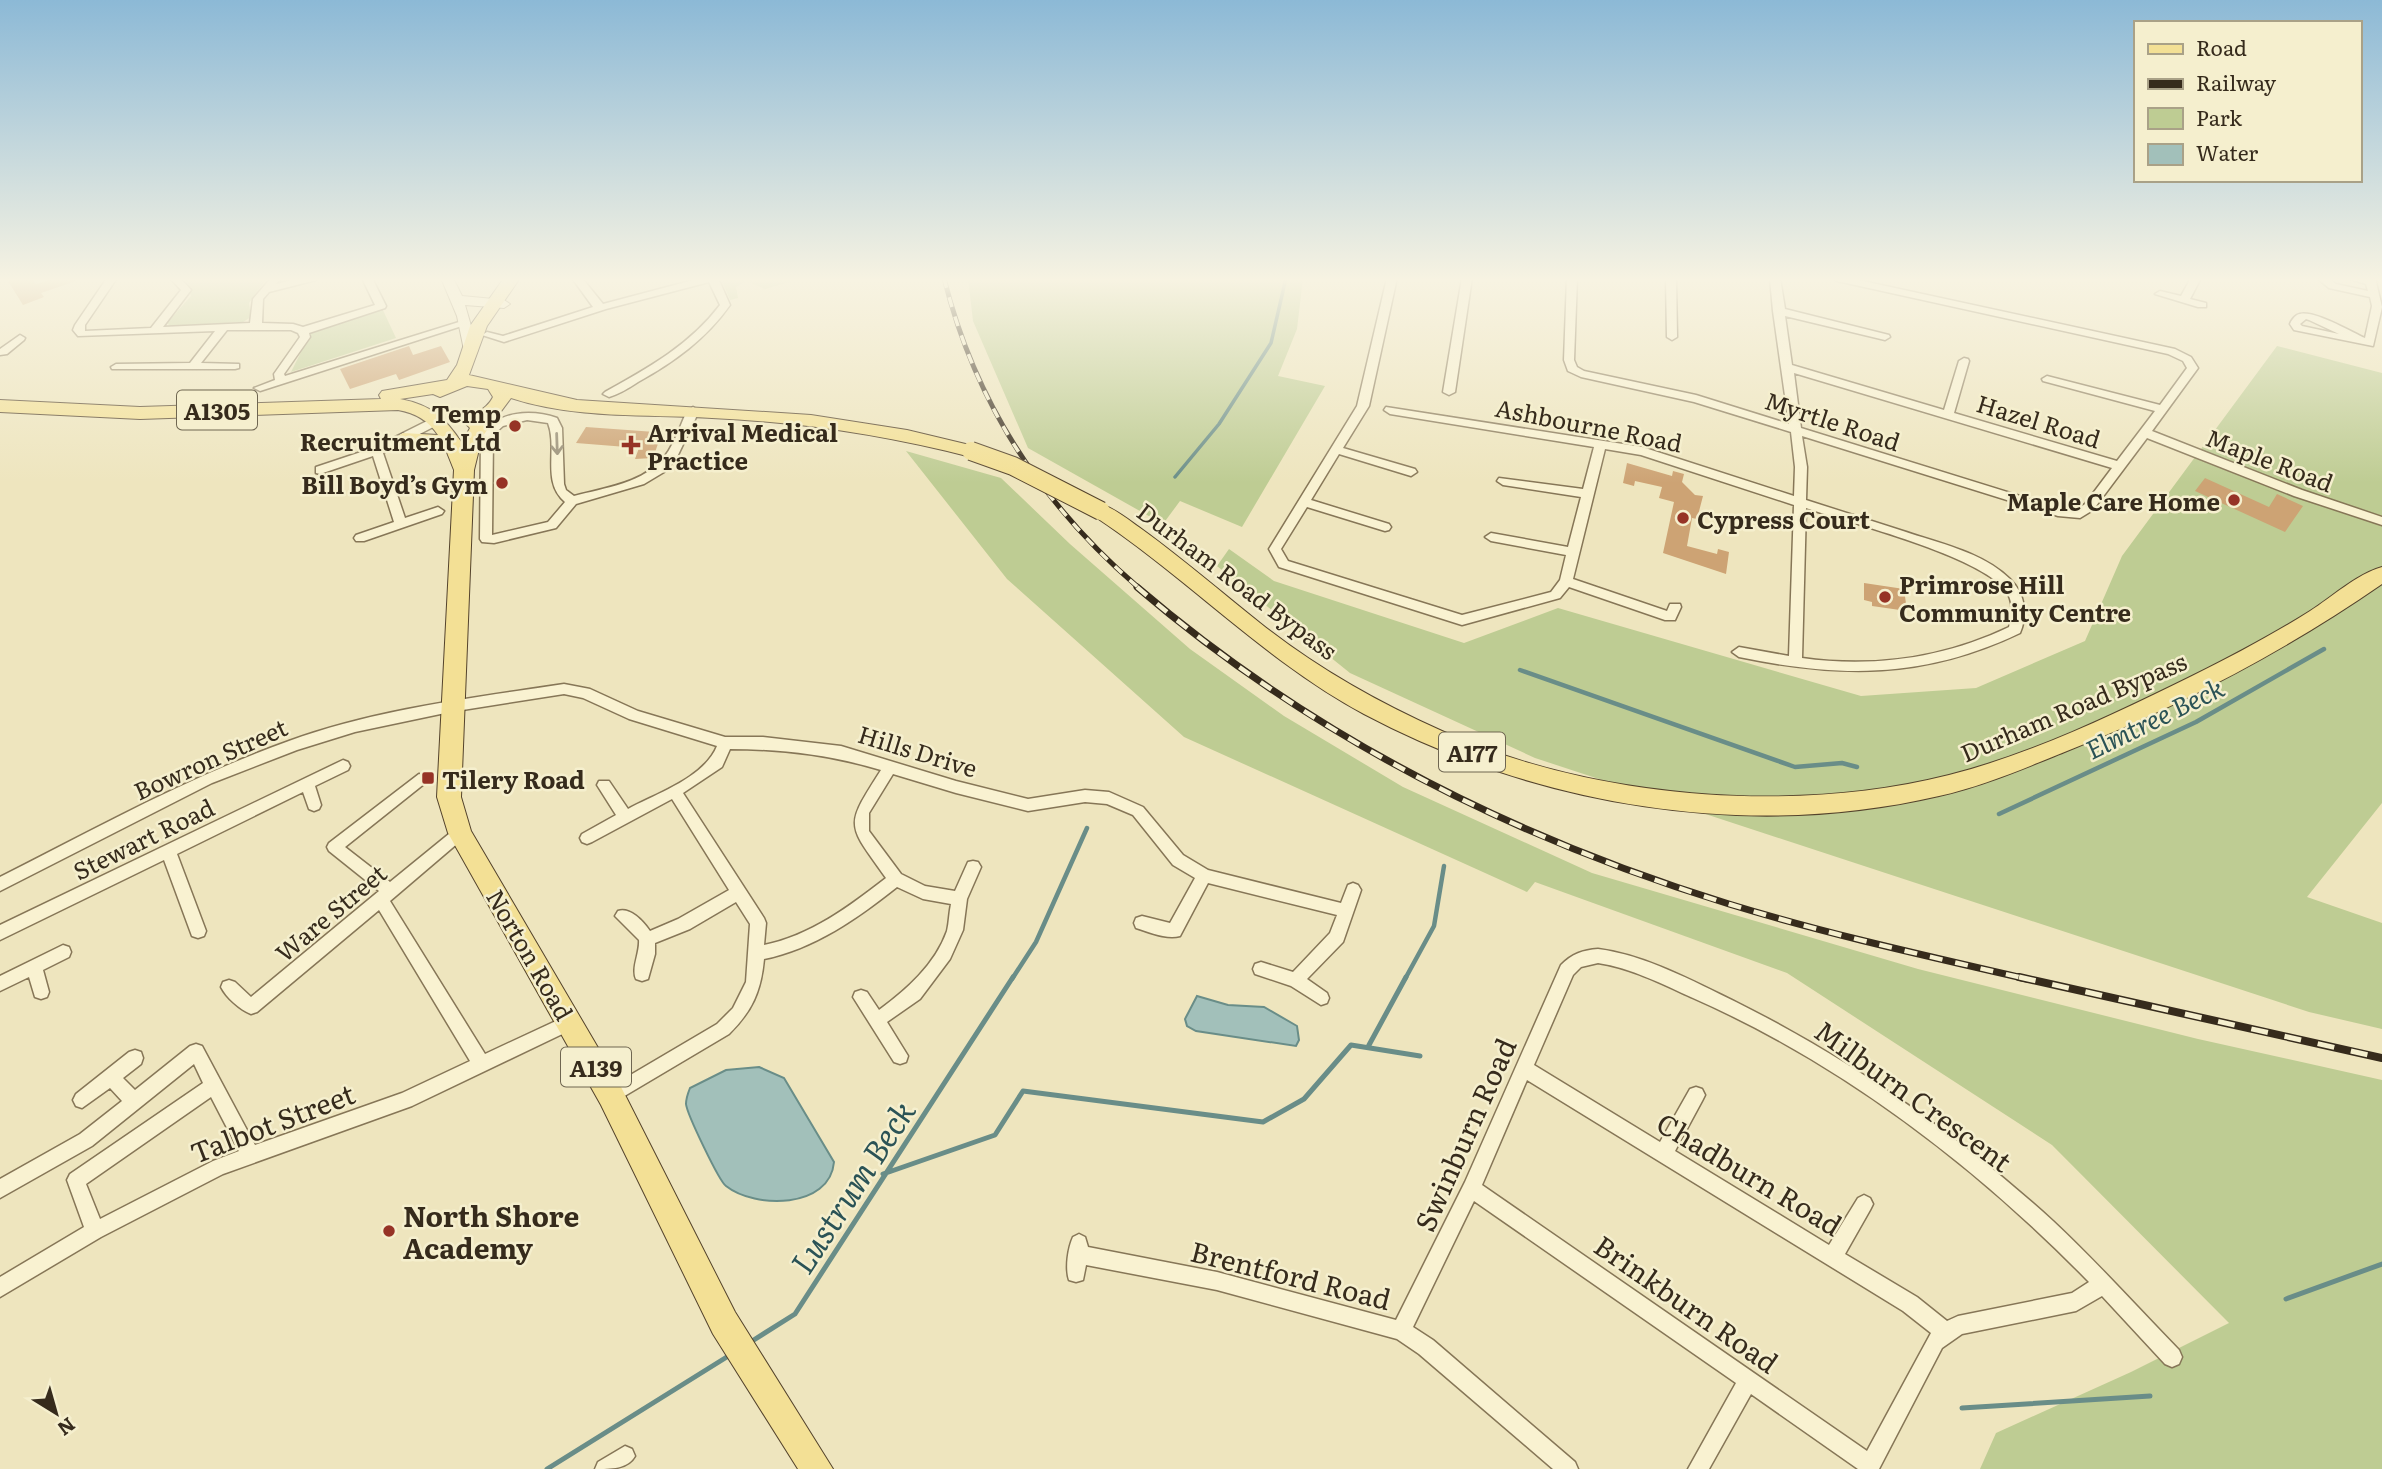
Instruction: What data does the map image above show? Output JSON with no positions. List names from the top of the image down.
{
  "streets": {
    "main road": [
      "A1305",
      "Durham Road Bypass",
      "A177",
      "Norton Road",
      "A139"
    ],
    "street": [
      "Myrtle Road",
      "Hazel Road",
      "Ashbourne Road",
      "Maple Road",
      "Hills Drive",
      "Bowron Street",
      "Stewart Road",
      "Ware Street",
      "Milburn Crescent",
      "Talbot Street",
      "Swinburn Road",
      "Chadburn Road",
      "Brentford Road",
      "Brinkburn Road"
    ]
  },
  "crossings": [
    ["A1305", "Norton Road"],
    ["Myrtle Road", "Hazel Road"],
    ["Durham Road Bypass", "A177"],
    ["Hills Drive", "Bowron Street"],
    ["Hills Drive", "Norton Road"],
    ["A177", "Norton Road"],
    ["Bowron Street", "Norton Road"],
    ["Ware Street", "Norton Road"],
    ["Norton Road", "Talbot Street"],
    ["Milburn Crescent", "Swinburn Road"],
    ["Swinburn Road", "Chadburn Road"],
    ["Swinburn Road", "Brentford Road"],
    ["Swinburn Road", "Brinkburn Road"]
  ],
  "water": ["Elmtree Beck", "Lustrum Beck"],
  "places": {
    "other": [
      "Temp Recruitment Ltd",
      "Bill Boyd’s Gym",
      "Maple Care Home",
      "Cypress Court",
      "Primrose Hill Community Centre",
      "North Shore Academy"
    ],
    "health": ["Arrival Medical Practice"],
    "transit": ["Tilery Road"]
  },
  "legend": [
    "Road",
    "Railway",
    "Park",
    "Water"
  ],
  "north": "bottom right"
}
